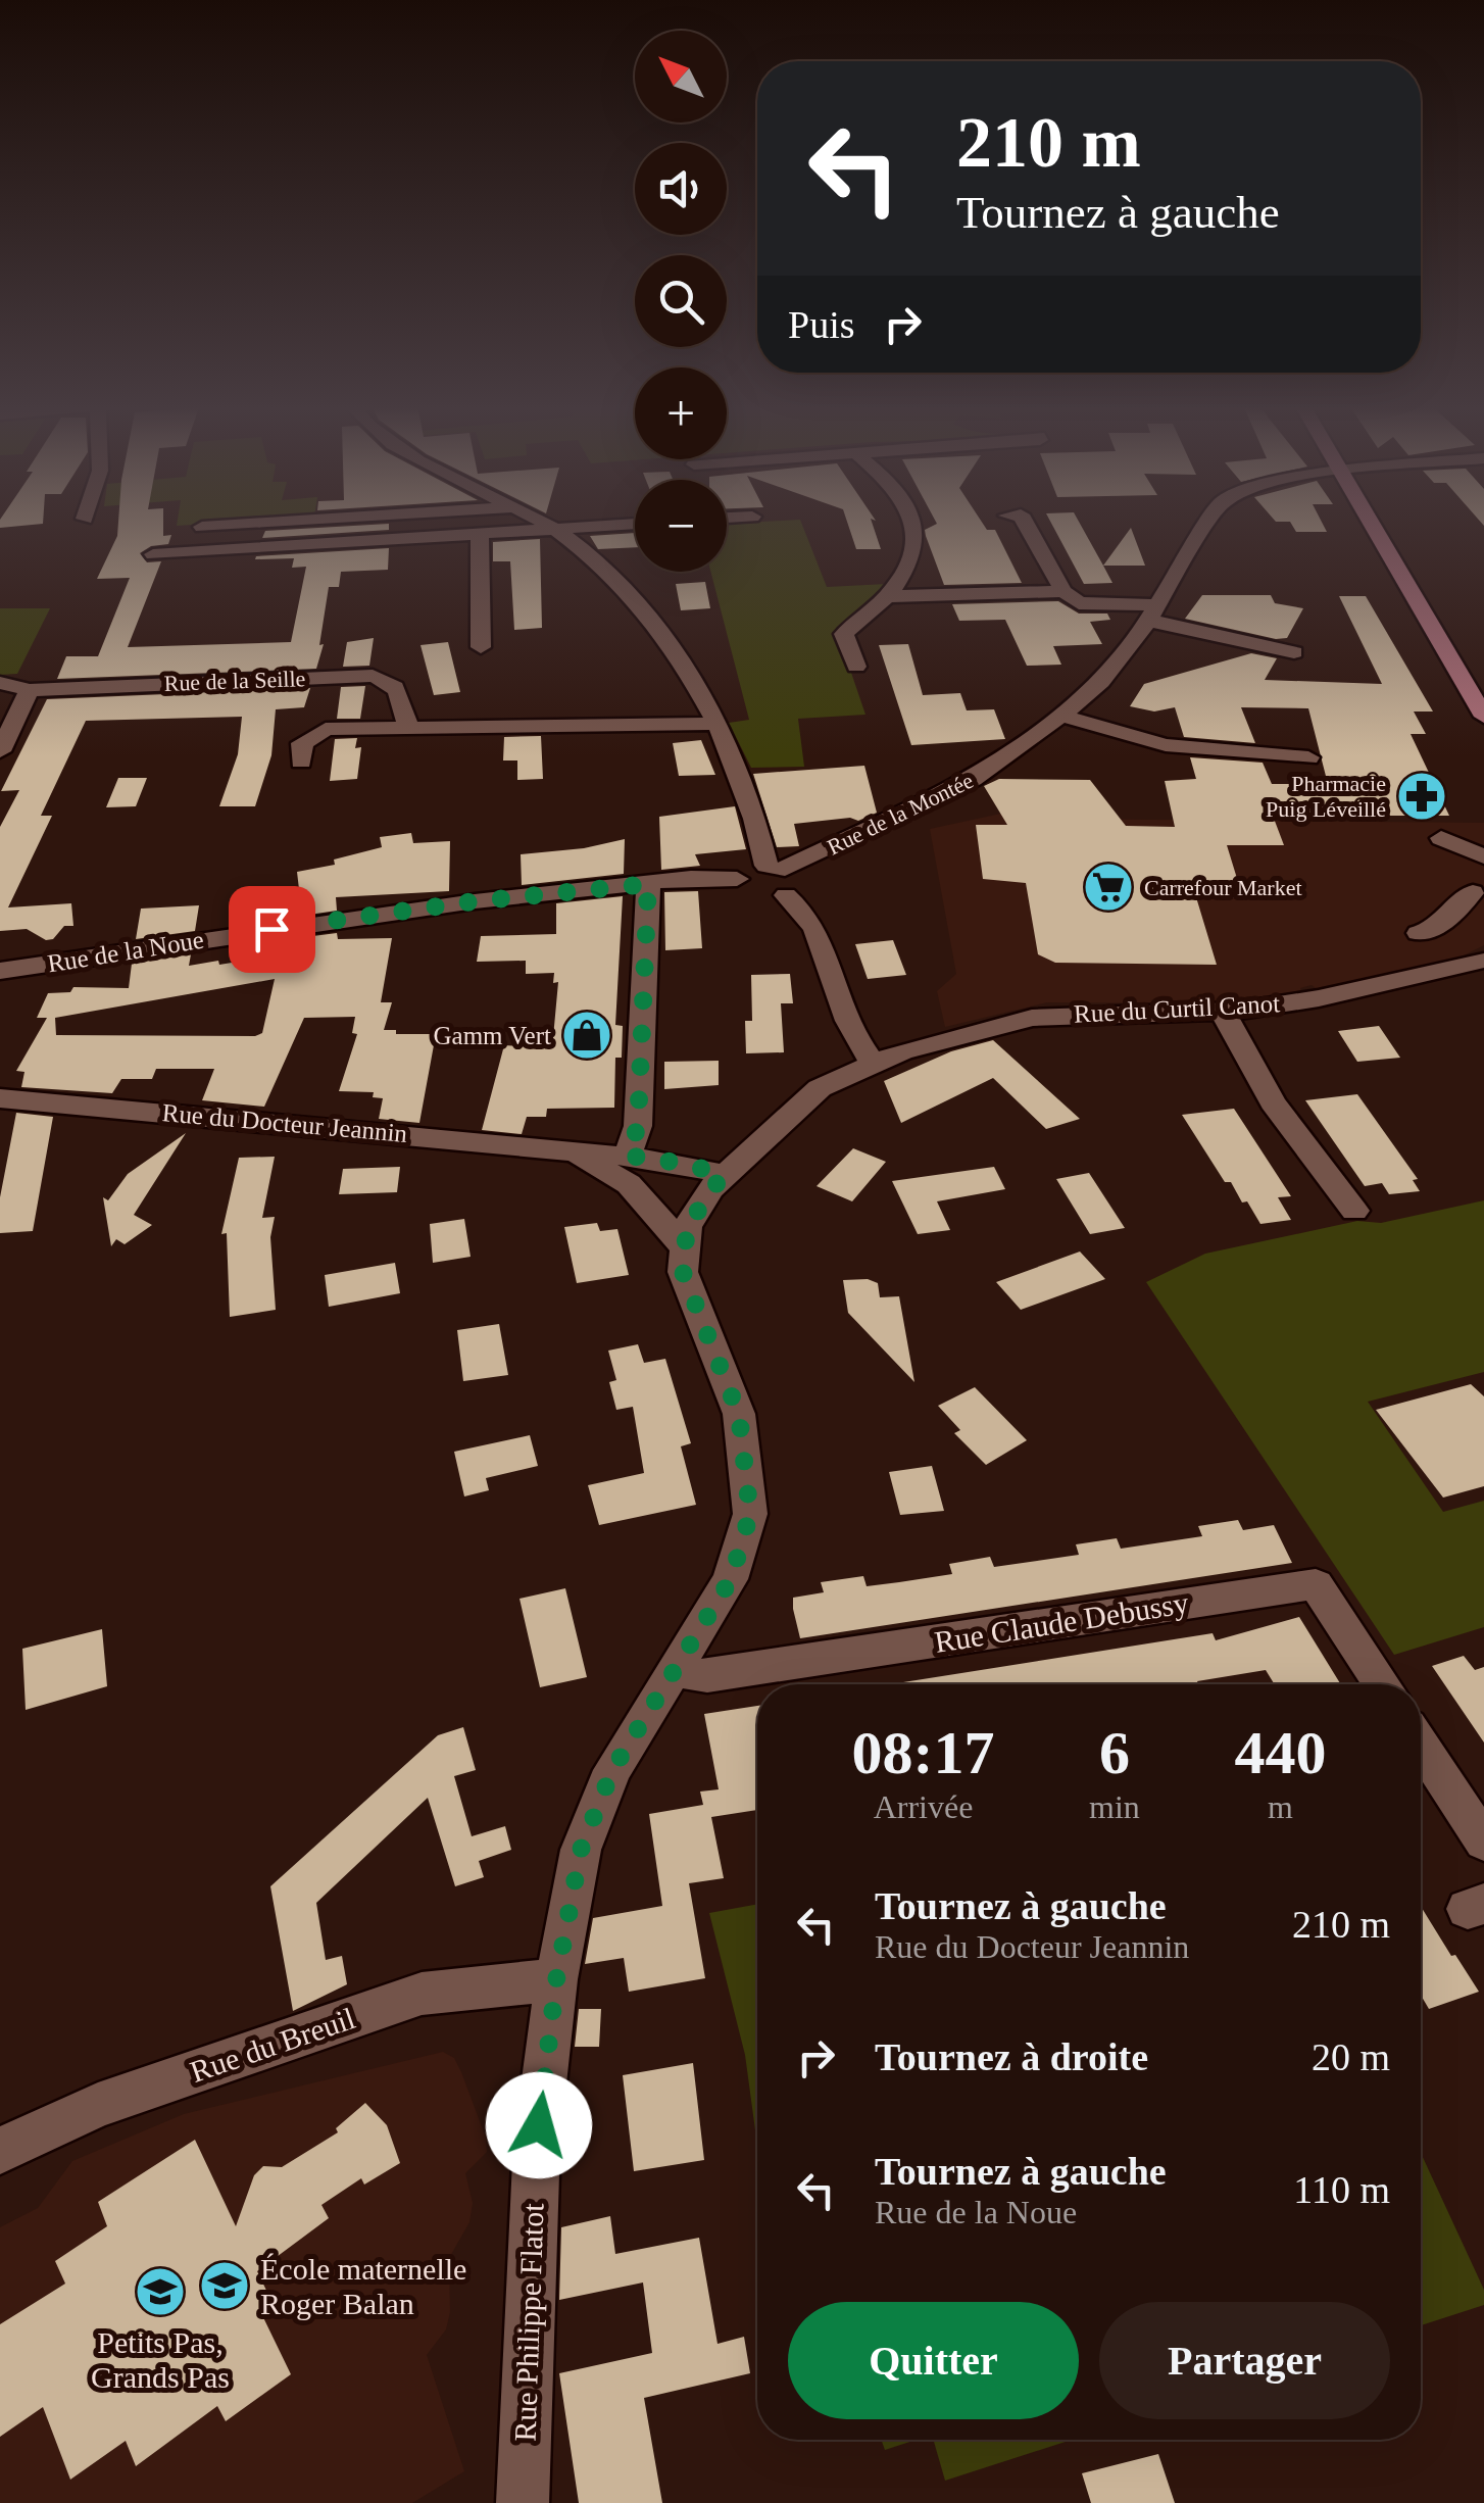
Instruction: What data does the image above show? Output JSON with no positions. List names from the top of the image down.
{
  "streets": {
    "street": [
      "Rue de la Seille",
      "Rue de la Montée",
      "Rue de la Noue",
      "Rue du Curtil Canot",
      "Rue du Docteur Jeannin",
      "Rue Claude Debussy",
      "Rue du Breuil",
      "Rue Philippe Flatot"
    ]
  },
  "crossings": [
    ["Rue de la Montée", "Rue de la Noue"],
    ["Rue du Docteur Jeannin", "Rue Philippe Flatot"],
    ["Rue Claude Debussy", "Rue Philippe Flatot"],
    ["Rue du Breuil", "Rue Philippe Flatot"]
  ],
  "places": {
    "pharmacy": ["Pharmacie Puig Léveillé"],
    "supermarket": ["Carrefour Market"],
    "shop": ["Gamm Vert"],
    "school or university": ["École maternelle Roger Balan", "Petits Pas, Grands Pas"]
  },
  "north": "top left",
  "page": {
    "map_buttons": ["+", "−"],
    "turn": ["210 m", "Tournez à gauche"],
    "then": "Puis",
    "eta": [
      "08:17",
      "Arrivée",
      "6",
      "min",
      "440",
      "m"
    ],
    "list": [
      {
        "name": "Tournez à gauche",
        "note": "Rue du Docteur Jeannin",
        "value": "210 m"
      },
      {
        "name": "Tournez à droite",
        "value": "20 m"
      },
      {
        "name": "Tournez à gauche",
        "note": "Rue de la Noue",
        "value": "110 m"
      }
    ],
    "buttons": ["Quitter", "Partager"]
  }
}
